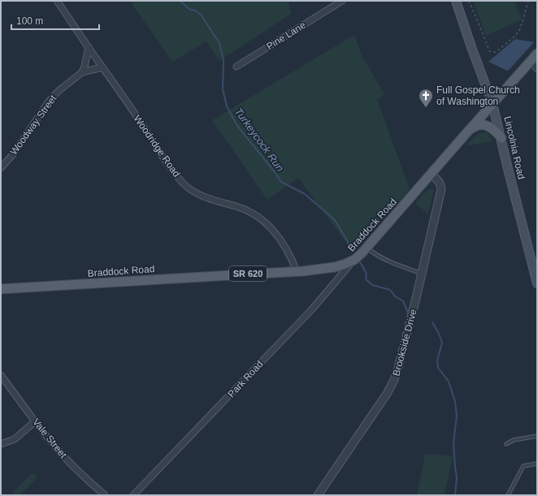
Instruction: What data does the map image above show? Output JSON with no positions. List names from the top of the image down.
{
  "streets": {
    "main road": ["Lincolnia Road", "Braddock Road", "SR 620"],
    "street": [
      "Pine Lane",
      "Woodway Street",
      "Woodridge Road",
      "Brookside Drive",
      "Park Road",
      "Vale Street"
    ]
  },
  "crossings": [
    ["Woodway Street", "Woodridge Road"],
    ["Woodridge Road", "Braddock Road"],
    ["Lincolnia Road", "Braddock Road"],
    ["Braddock Road", "Brookside Drive"],
    ["Braddock Road", "Park Road"]
  ],
  "water": ["Turkeycock Run"],
  "places": {
    "church": ["Full Gospel Church of Washington"]
  },
  "scale_bar": "100 m"
}
